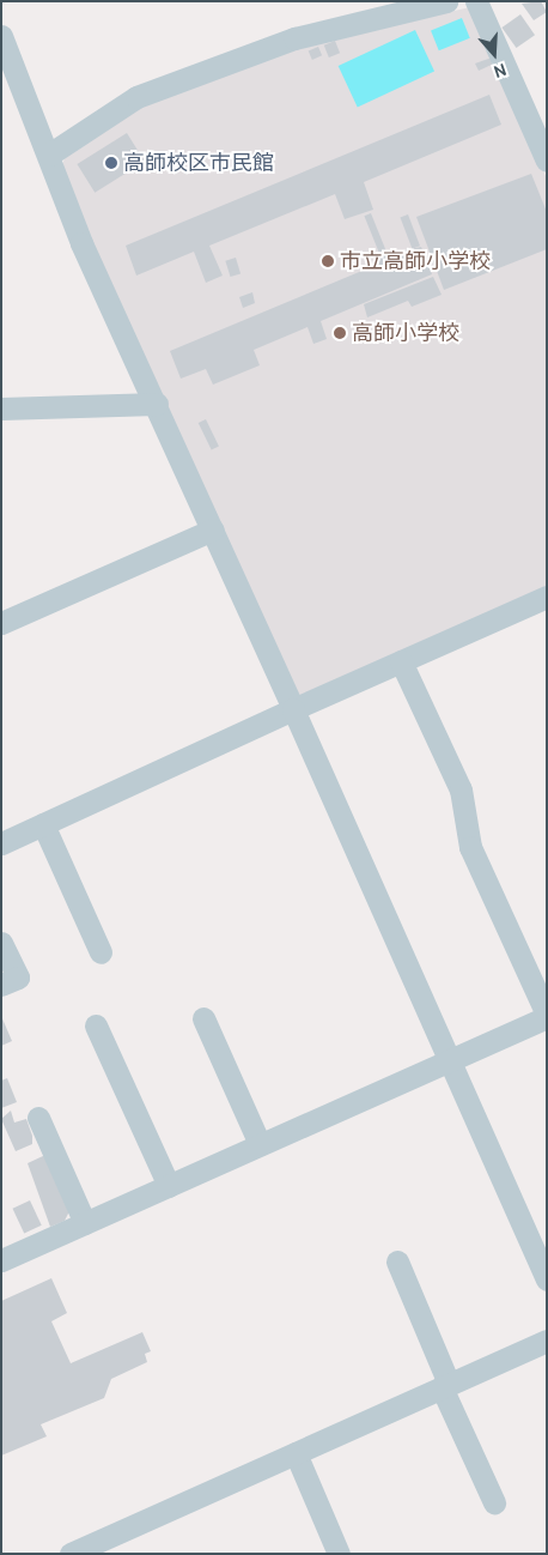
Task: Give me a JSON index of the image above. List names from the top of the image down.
{
  "places": ["高師校区市民館", "市立高師小学校", "高師小学校"],
  "north": "bottom"
}
